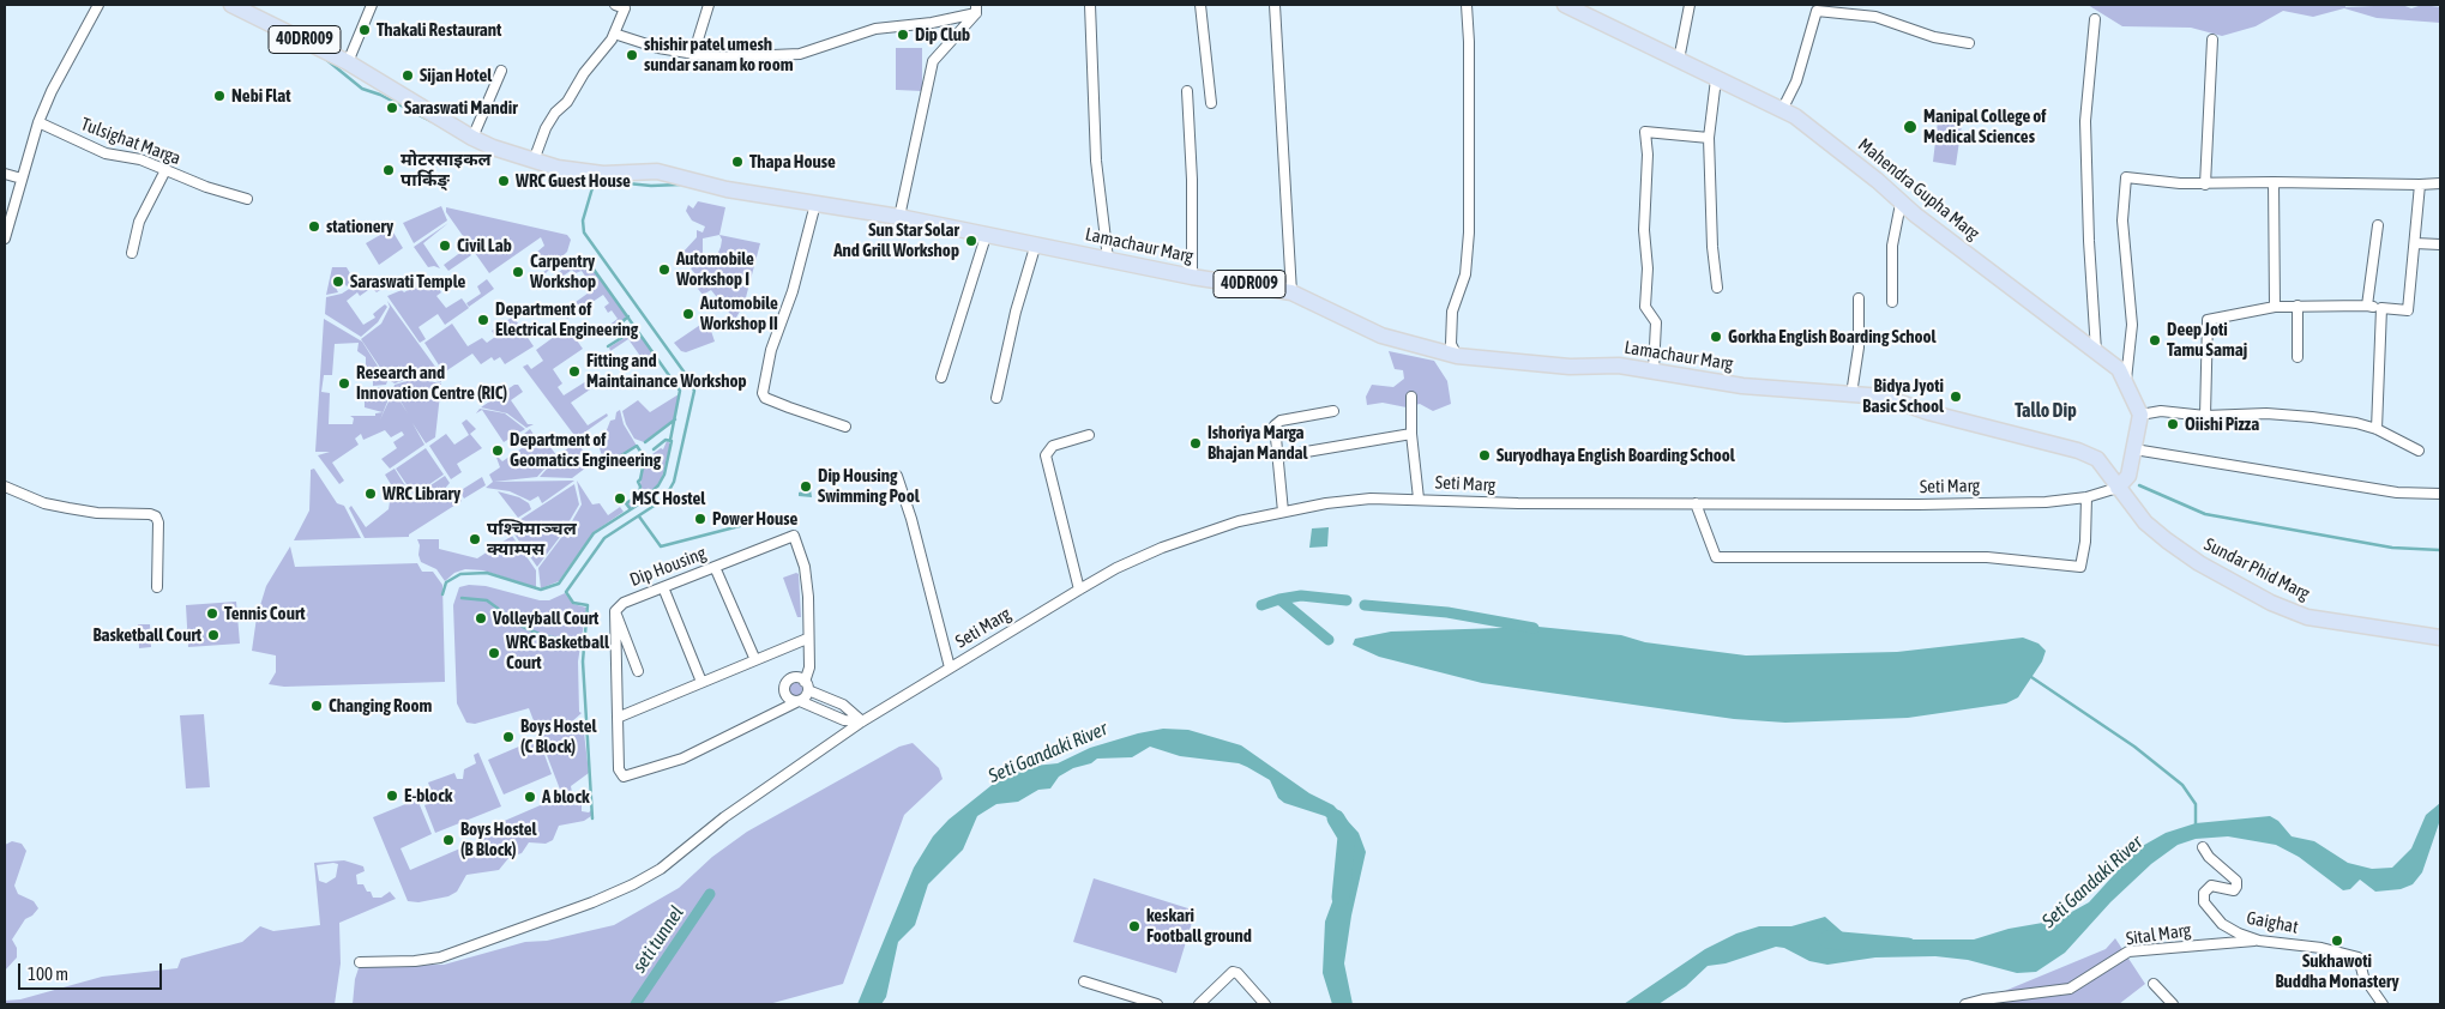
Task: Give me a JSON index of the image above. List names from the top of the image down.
{
  "streets": {
    "main road": [
      "40DR009",
      "Mahendra Gupha Marg",
      "Lamachaur Marg",
      "Sundar Phid Marg"
    ],
    "street": [
      "Tulsighat Marga",
      "Seti Marg",
      "Dip Housing",
      "Gaighat",
      "Sital Marg"
    ]
  },
  "crossings": [
    ["Lamachaur Marg", "Seti Marg"],
    ["Lamachaur Marg", "Sundar Phid Marg"],
    ["Seti Marg", "Sundar Phid Marg"],
    ["Gaighat", "Sital Marg"]
  ],
  "districts": ["Tallo Dip"],
  "water": ["Seti Gandaki River", "seti tunnel"],
  "places": [
    "Thakali Restaurant",
    "Dip Club",
    "shishir patel umesh sundar sanam ko room",
    "Sijan Hotel",
    "Nebi Flat",
    "Saraswati Mandir",
    "Manipal College of Medical Sciences",
    "Thapa House",
    "मोटरसाइकल पार्किङ्",
    "WRC Guest House",
    "stationery",
    "Sun Star Solar And Grill Workshop",
    "Civil Lab",
    "Automobile Workshop I",
    "Carpentry Workshop",
    "Saraswati Temple",
    "Automobile Workshop II",
    "Department of Electrical Engineering",
    "Gorkha English Boarding School",
    "Deep Joti Tamu Samaj",
    "Fitting and Maintainance Workshop",
    "Research and Innovation Centre (RIC)",
    "Bidya Jyoti Basic School",
    "Oiishi Pizza",
    "Ishoriya Marga Bhajan Mandal",
    "Department of Geomatics Engineering",
    "Suryodhaya English Boarding School",
    "Dip Housing Swimming Pool",
    "WRC Library",
    "MSC Hostel",
    "Power House",
    "पश्‍चिमाञ्‍चल क्याम्पस",
    "Tennis Court",
    "Volleyball Court",
    "Basketball Court",
    "WRC Basketball Court",
    "Changing Room",
    "Boys Hostel (C Block)",
    "E-block",
    "A block",
    "Boys Hostel (B Block)",
    "keskari Football ground",
    "Sukhawoti Buddha Monastery"
  ],
  "scale_bar": "100 m"
}
